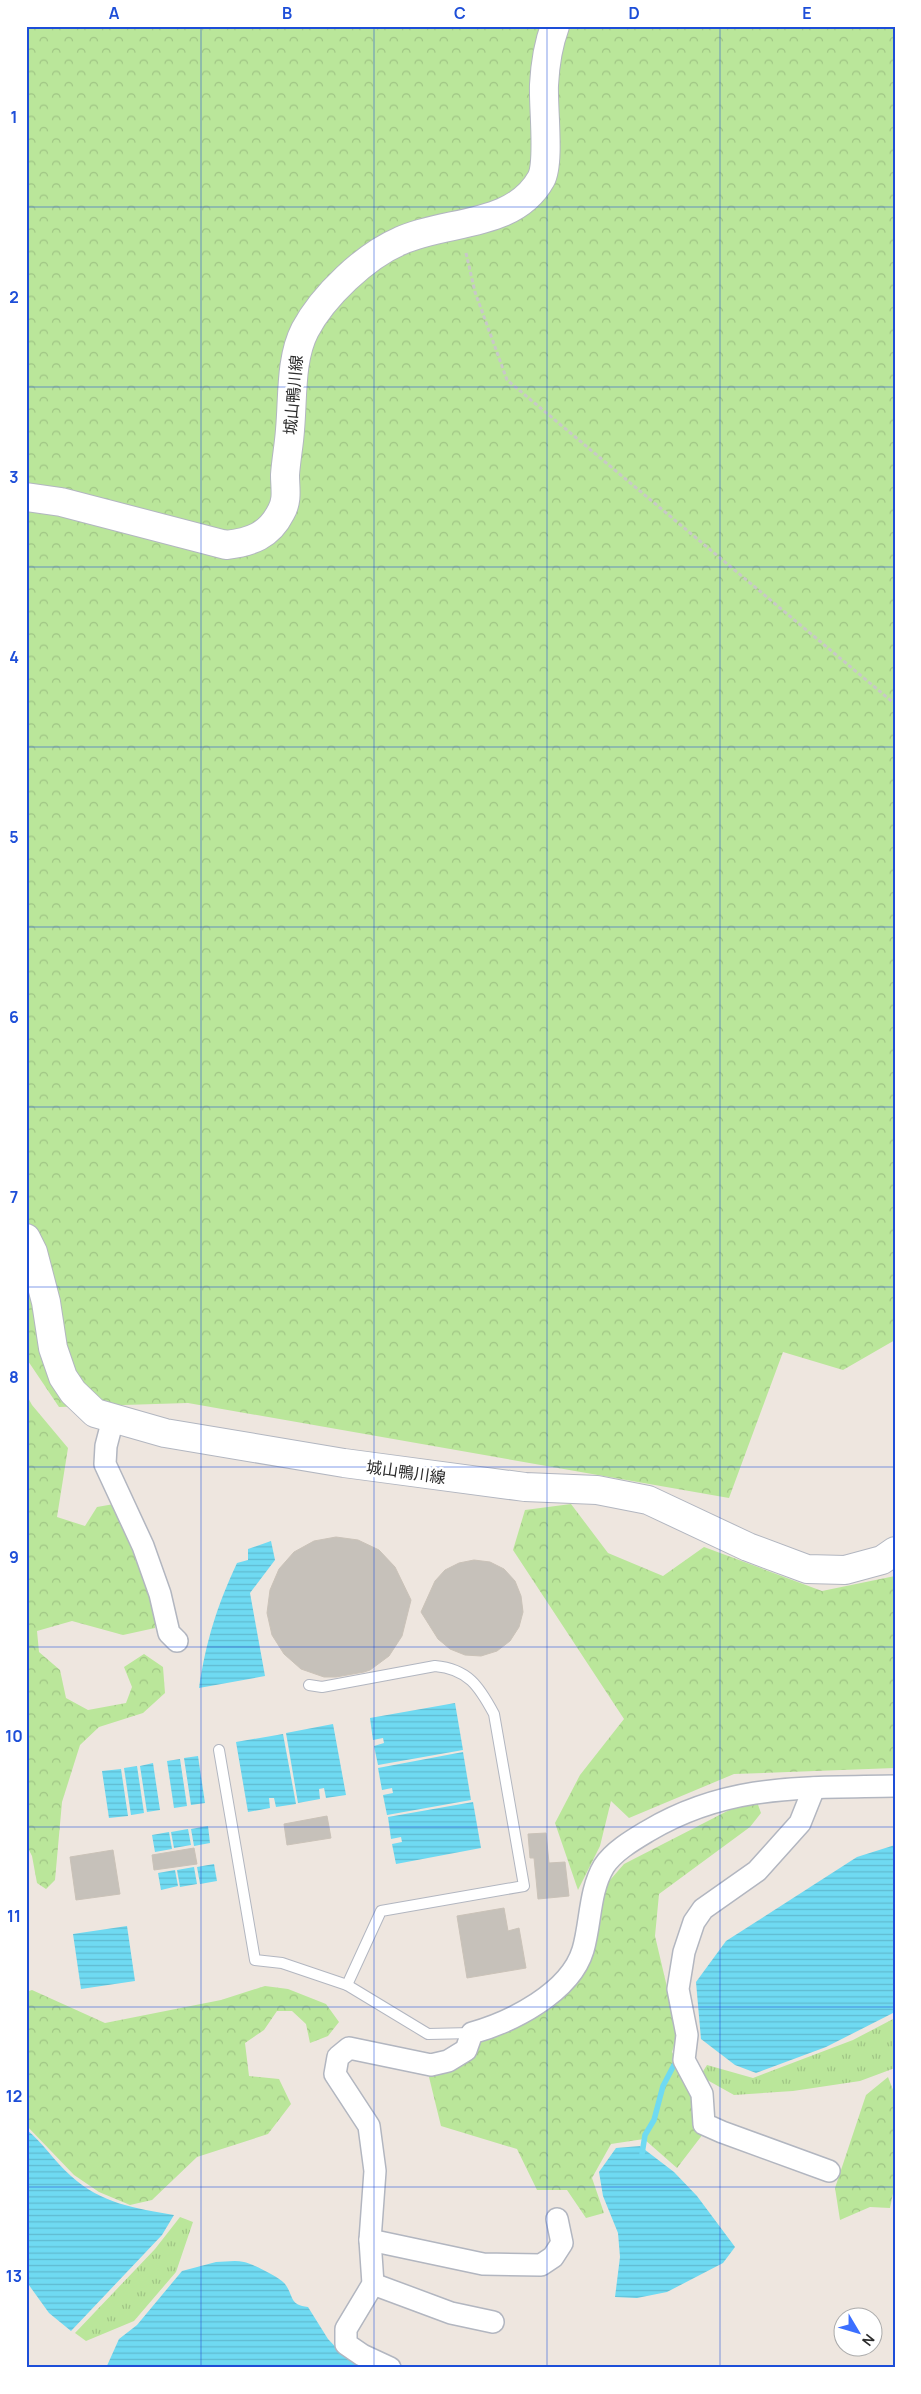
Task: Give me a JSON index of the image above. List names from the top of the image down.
{
  "streets": {
    "main road": ["城山鴨川線"]
  },
  "north": "bottom right",
  "grid": {
    "columns": [
      "A",
      "B",
      "C",
      "D",
      "E"
    ],
    "rows": [
      "1",
      "2",
      "3",
      "4",
      "5",
      "6",
      "7",
      "8",
      "9",
      "10",
      "11",
      "12",
      "13"
    ]
  }
}
